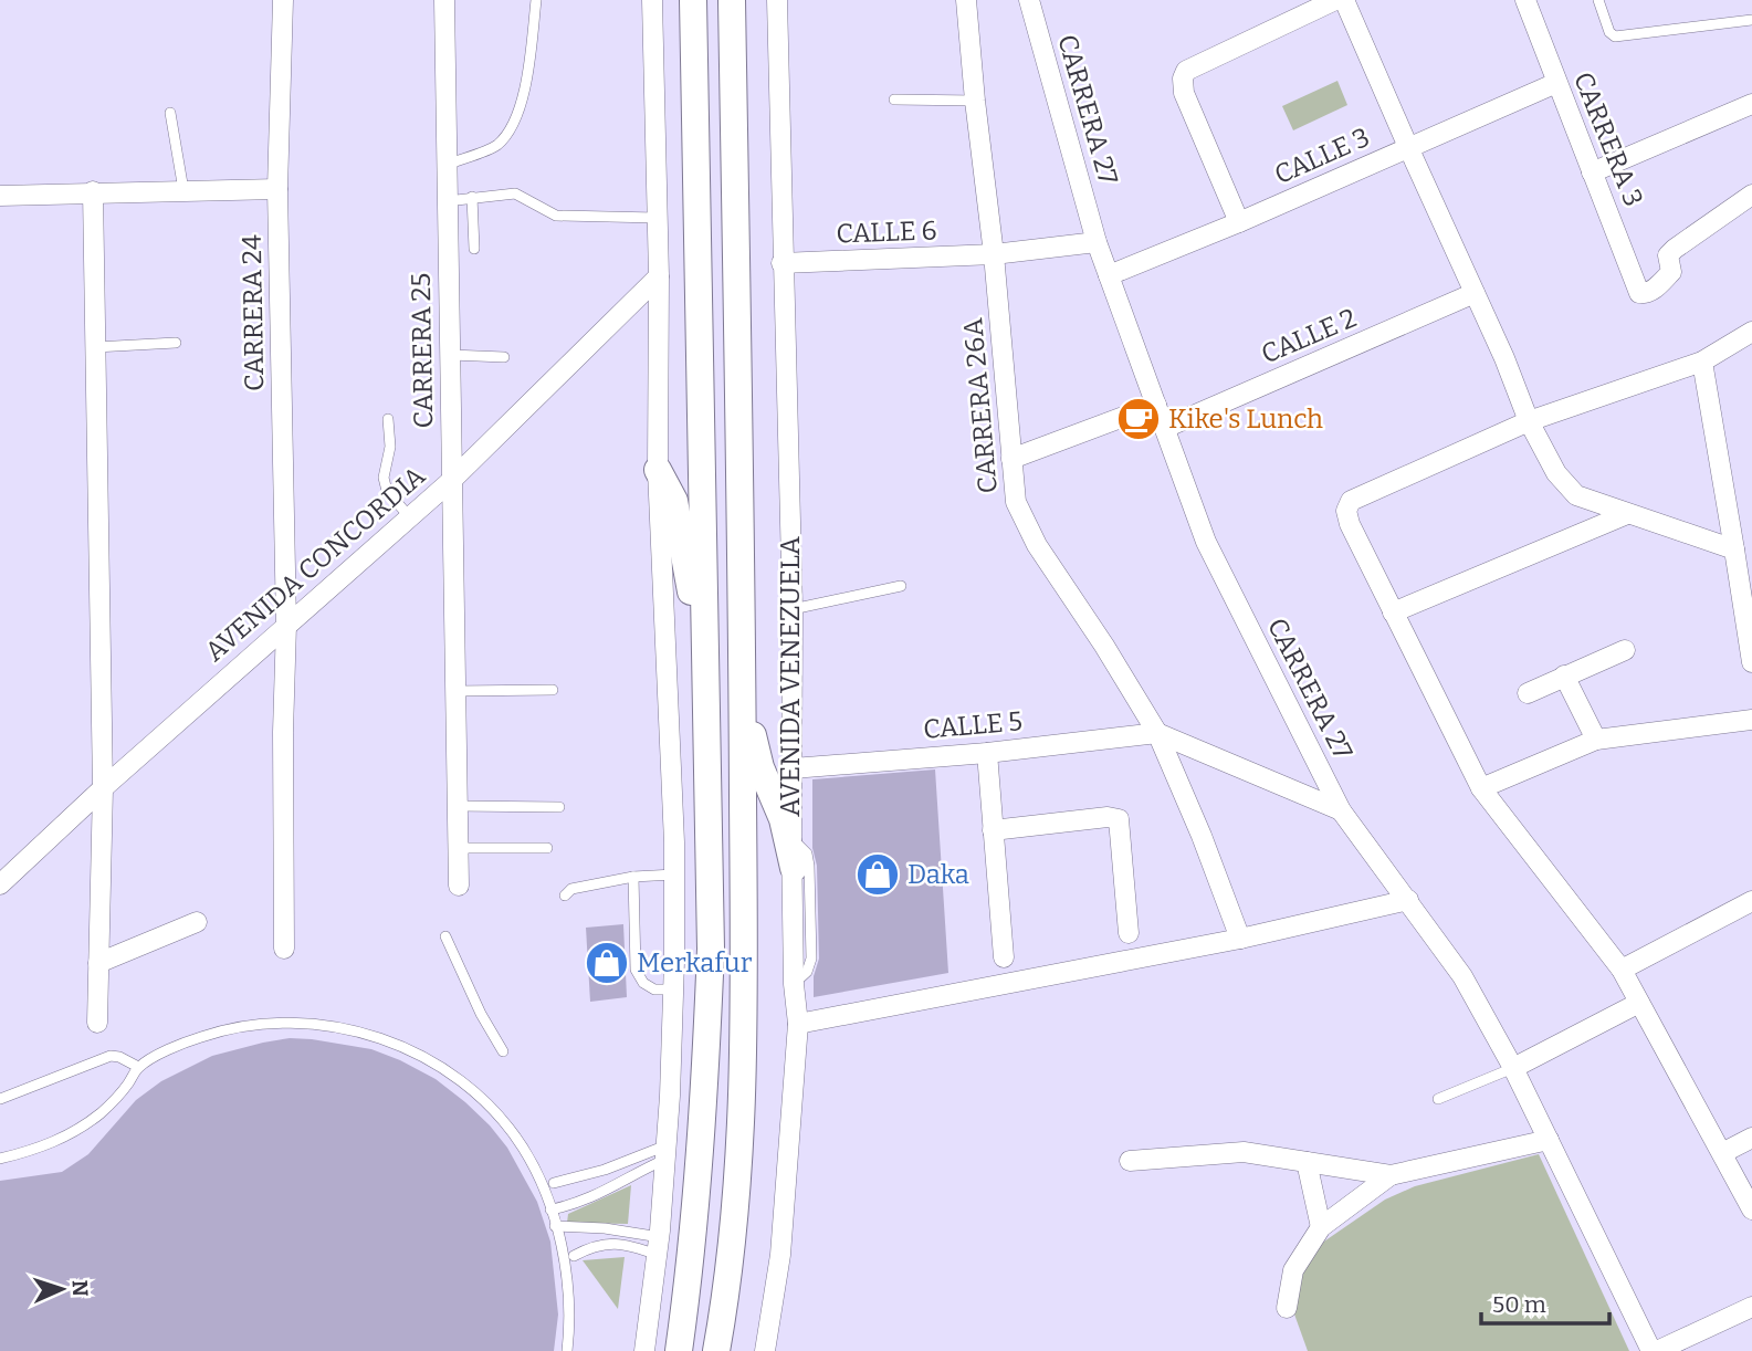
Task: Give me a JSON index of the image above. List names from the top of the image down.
{
  "streets": {
    "street": [
      "CARRERA 27",
      "CARRERA 3",
      "CALLE 3",
      "CALLE 6",
      "CARRERA 24",
      "CALLE 2",
      "CARRERA 25",
      "CARRERA 26A",
      "AVENIDA CONCORDIA",
      "AVENIDA VENEZUELA",
      "CALLE 5"
    ]
  },
  "crossings": [
    ["CARRERA 27", "CALLE 3"],
    ["CARRERA 27", "CALLE 6"],
    ["CARRERA 27", "CALLE 2"],
    ["CARRERA 3", "CALLE 3"],
    ["CALLE 6", "CARRERA 26A"],
    ["CALLE 6", "AVENIDA VENEZUELA"],
    ["CARRERA 24", "AVENIDA CONCORDIA"],
    ["CARRERA 25", "AVENIDA CONCORDIA"],
    ["CARRERA 26A", "CALLE 5"],
    ["AVENIDA VENEZUELA", "CALLE 5"]
  ],
  "places": {
    "cafe": ["Kike's Lunch"],
    "shop": ["Daka", "Merkafur"]
  },
  "scale_bar": "50 m",
  "north": "right"
}
